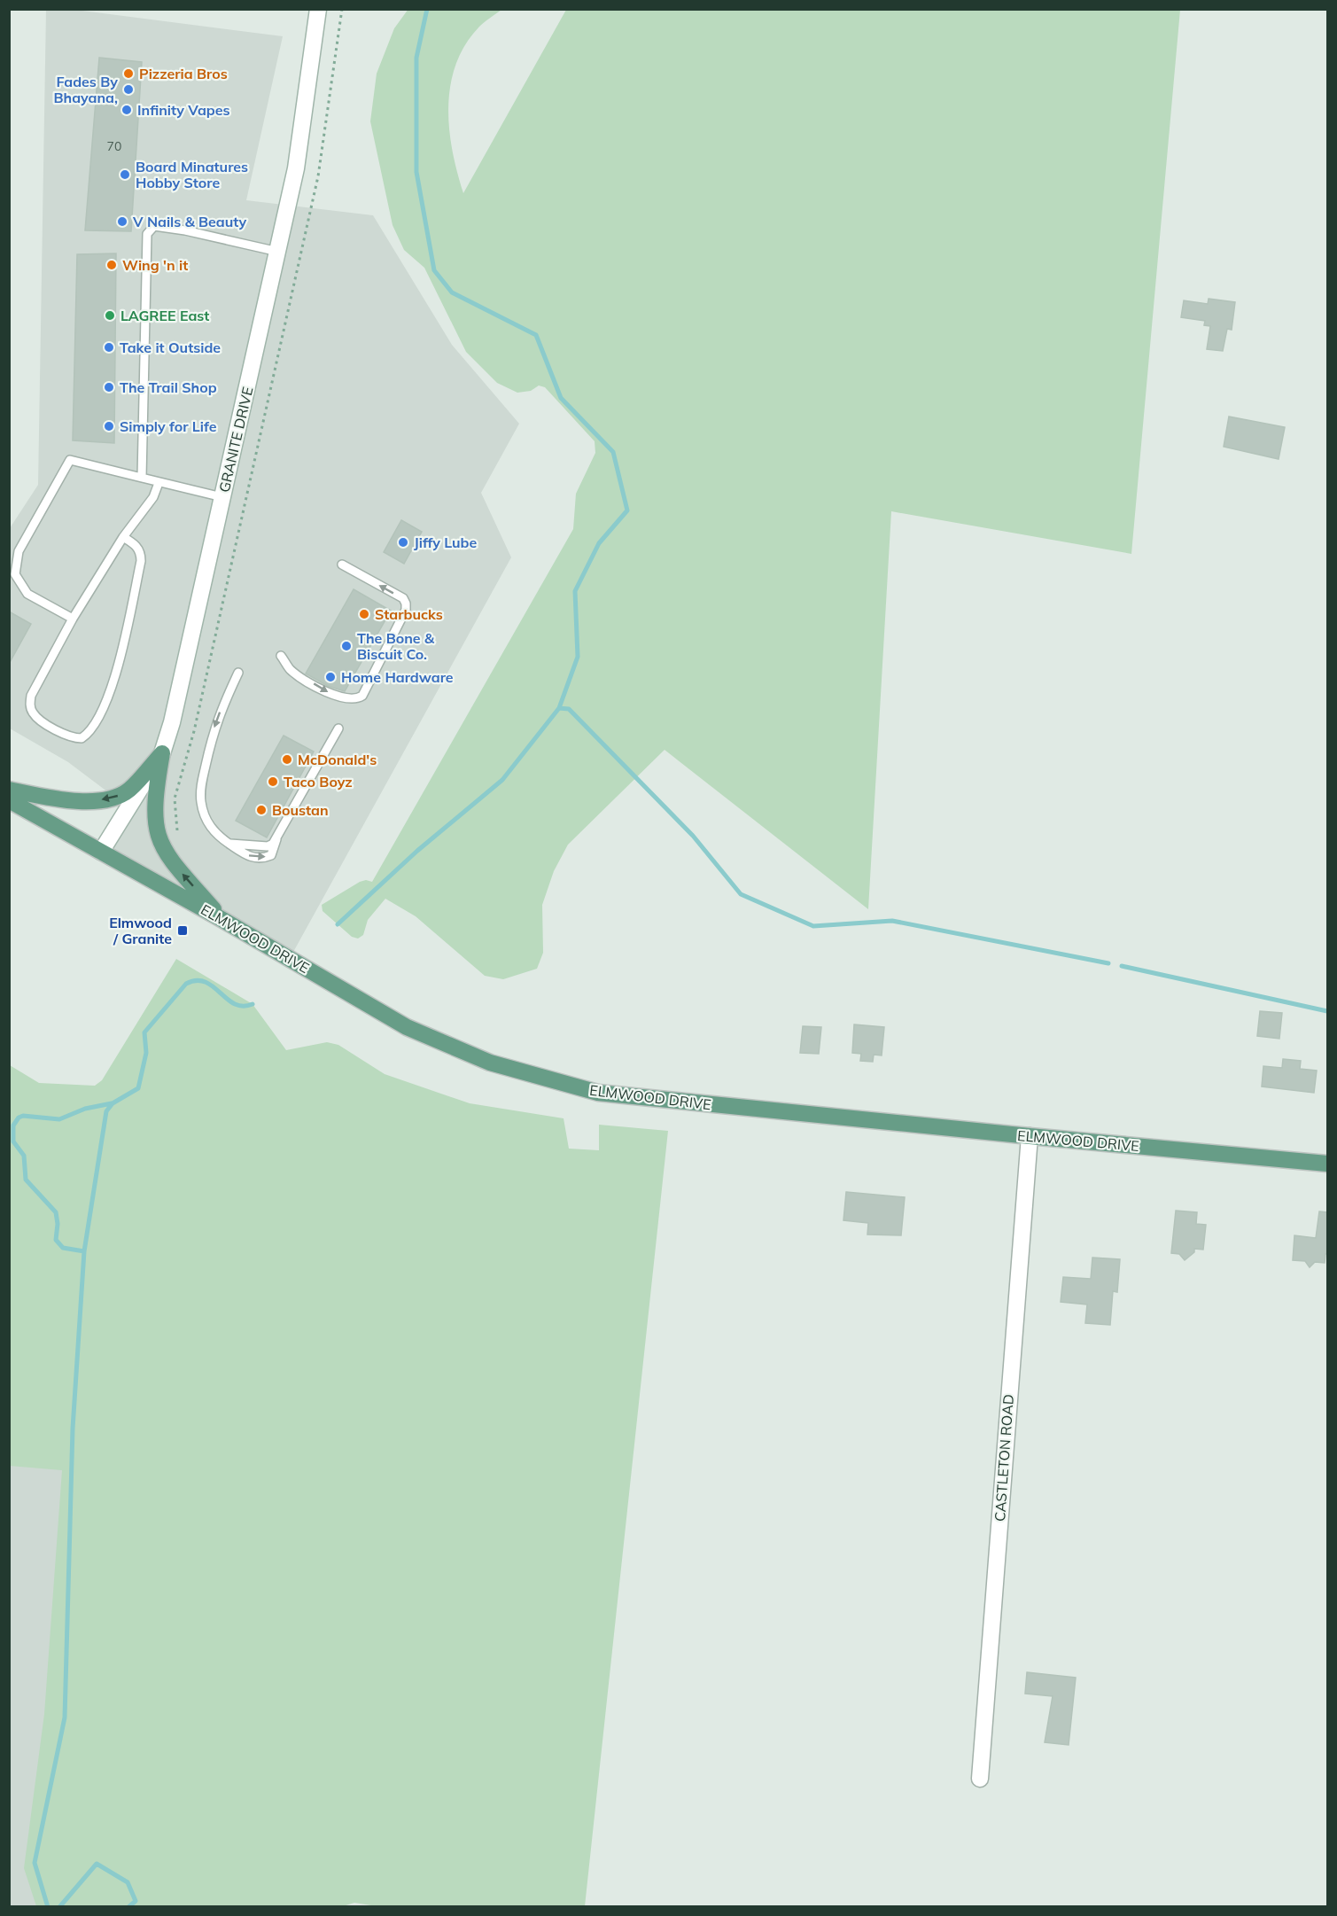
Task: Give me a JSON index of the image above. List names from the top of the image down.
{
  "streets": {
    "main road": ["ELMWOOD DRIVE"],
    "street": ["GRANITE DRIVE", "CASTLETON ROAD"]
  },
  "crossings": [
    ["GRANITE DRIVE", "ELMWOOD DRIVE"],
    ["ELMWOOD DRIVE", "CASTLETON ROAD"]
  ],
  "places": {
    "other": [
      "Pizzeria Bros",
      "Fades By Bhayana,",
      "Infinity Vapes",
      "Board Minatures Hobby Store",
      "V Nails & Beauty",
      "Wing 'n it",
      "LAGREE East",
      "Take it Outside",
      "The Trail Shop",
      "Simply for Life",
      "Jiffy Lube",
      "Starbucks",
      "The Bone & Biscuit Co.",
      "Home Hardware",
      "McDonald's",
      "Taco Boyz",
      "Boustan"
    ],
    "transit": ["Elmwood / Granite"]
  },
  "house_numbers": ["70"]
}
